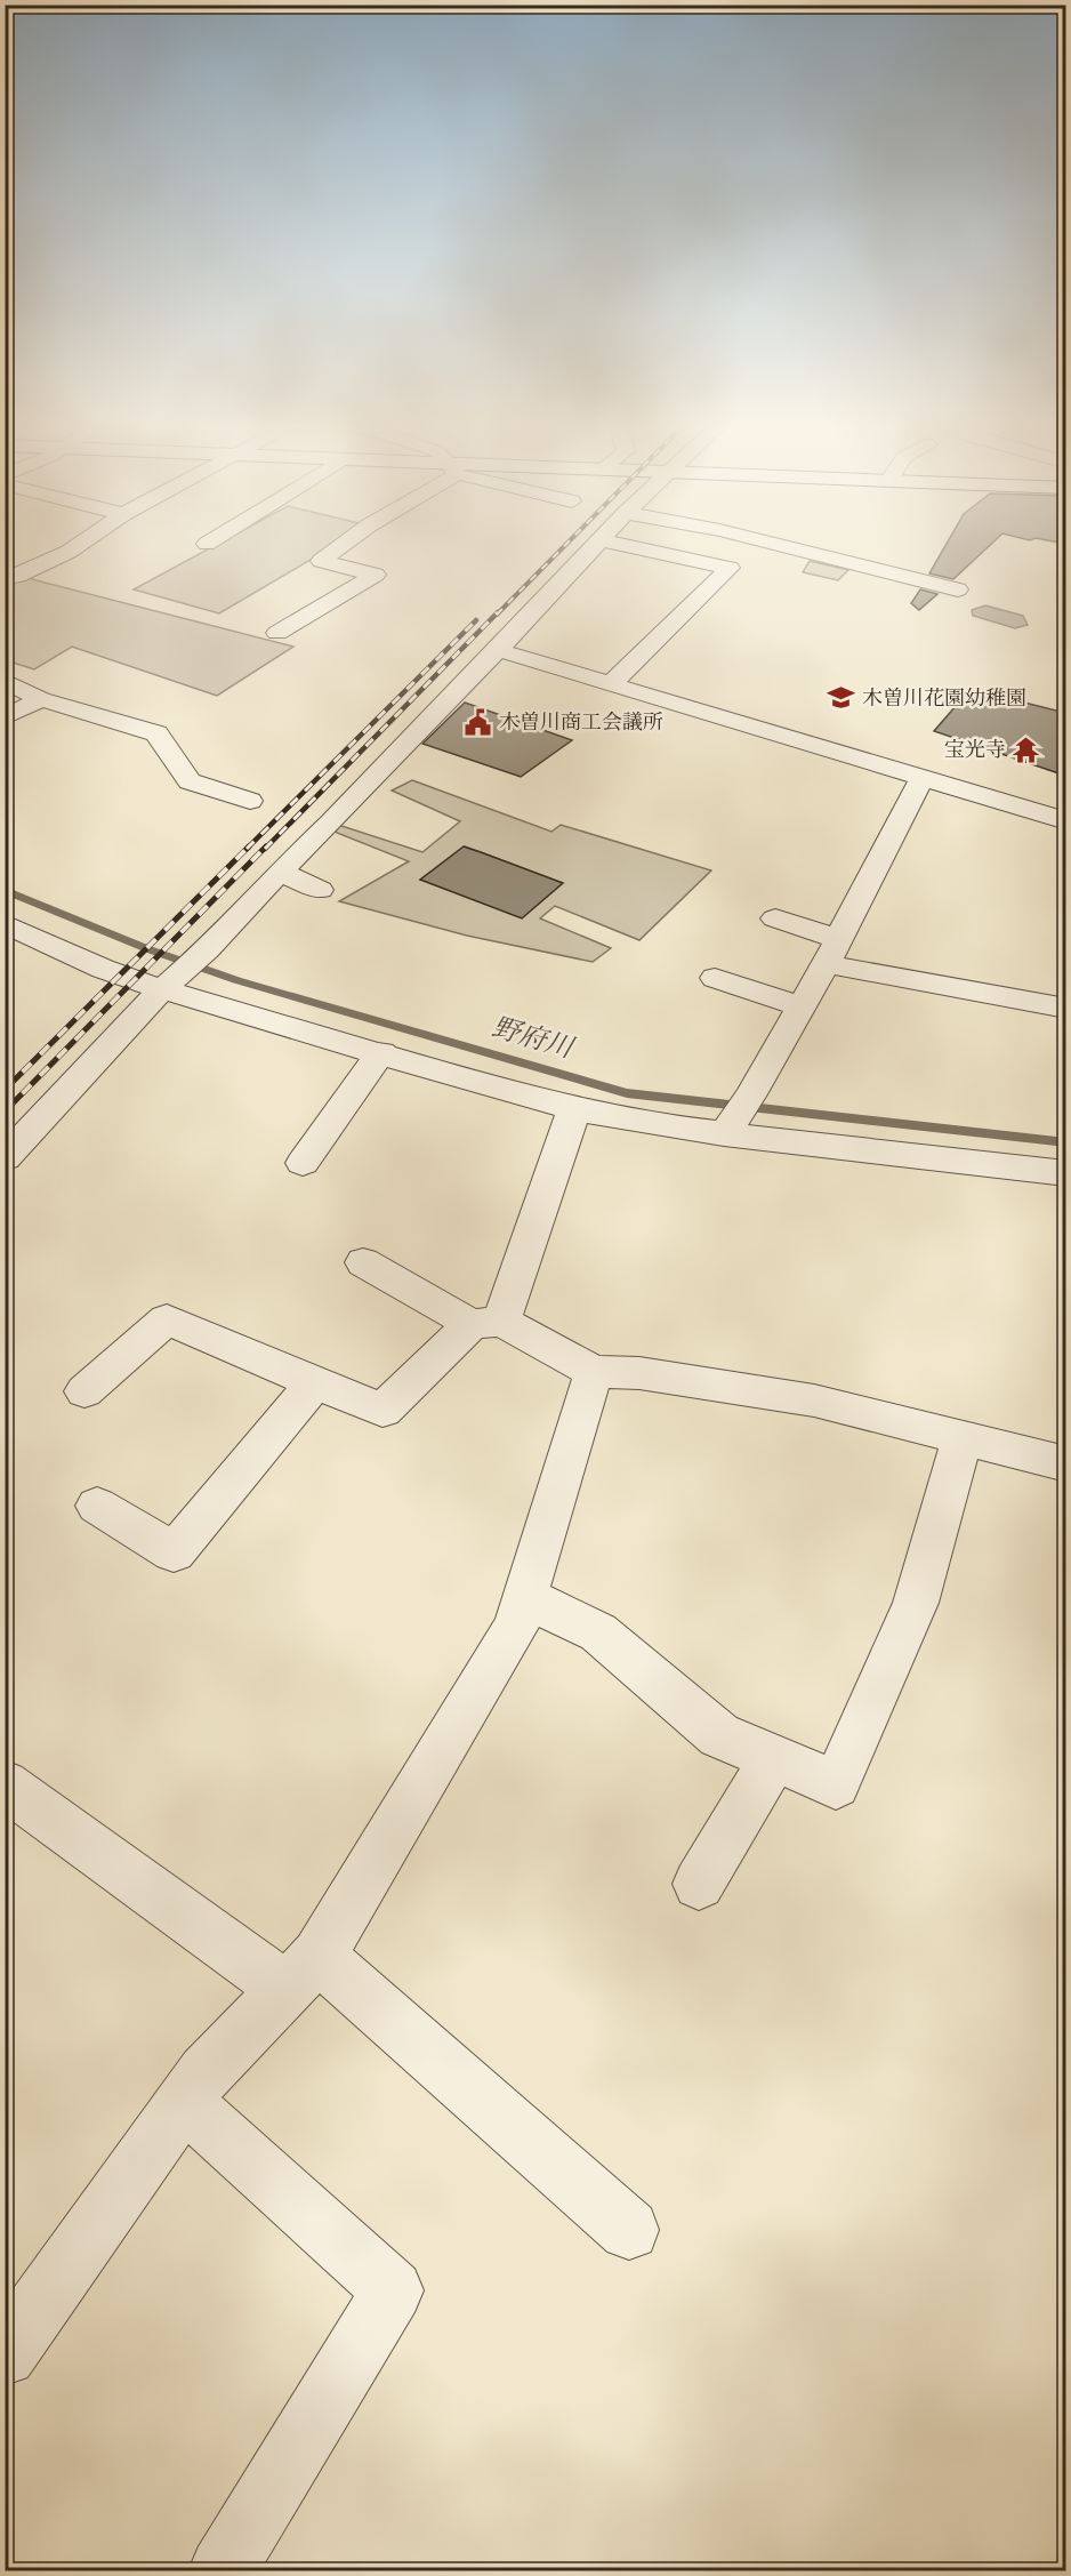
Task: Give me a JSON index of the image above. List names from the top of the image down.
{
  "water": ["野府川"],
  "places": {
    "school or university": ["木曽川花園幼稚園"],
    "public building": ["木曽川商工会議所"],
    "temple": ["宝光寺"]
  }
}
